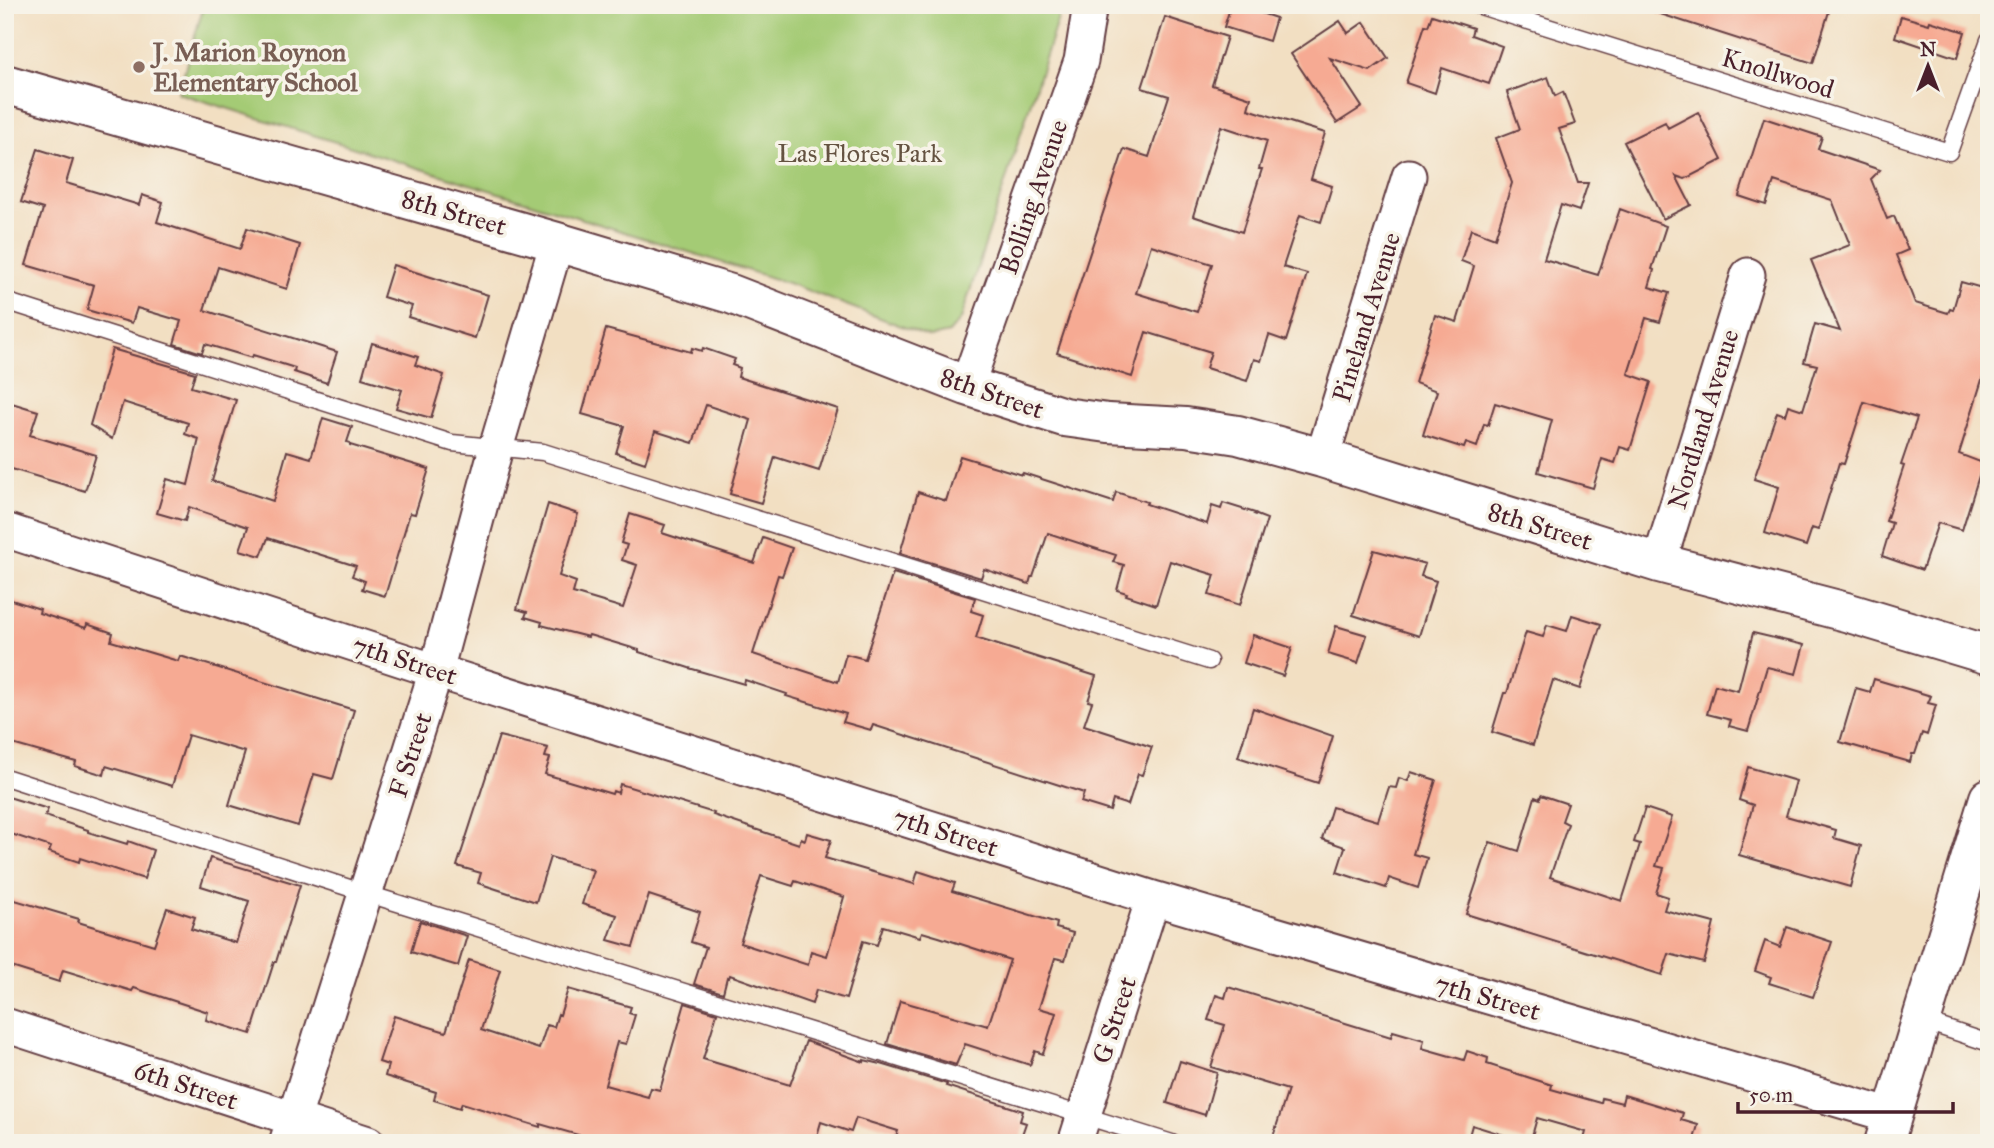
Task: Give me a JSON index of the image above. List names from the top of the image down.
{
  "streets": {
    "street": [
      "Bolling Avenue",
      "8th Street",
      "Pineland Avenue",
      "Nordland Avenue",
      "7th Street",
      "F Street",
      "G Street",
      "6th Street"
    ],
    "lane": ["Knollwood"]
  },
  "crossings": [
    ["Bolling Avenue", "8th Street"],
    ["8th Street", "Pineland Avenue"],
    ["8th Street", "Nordland Avenue"],
    ["8th Street", "F Street"],
    ["7th Street", "F Street"],
    ["7th Street", "G Street"],
    ["F Street", "6th Street"]
  ],
  "parks": ["Las Flores Park"],
  "places": ["J. Marion Roynon Elementary School"],
  "scale_bar": "50 m",
  "north": "top"
}
